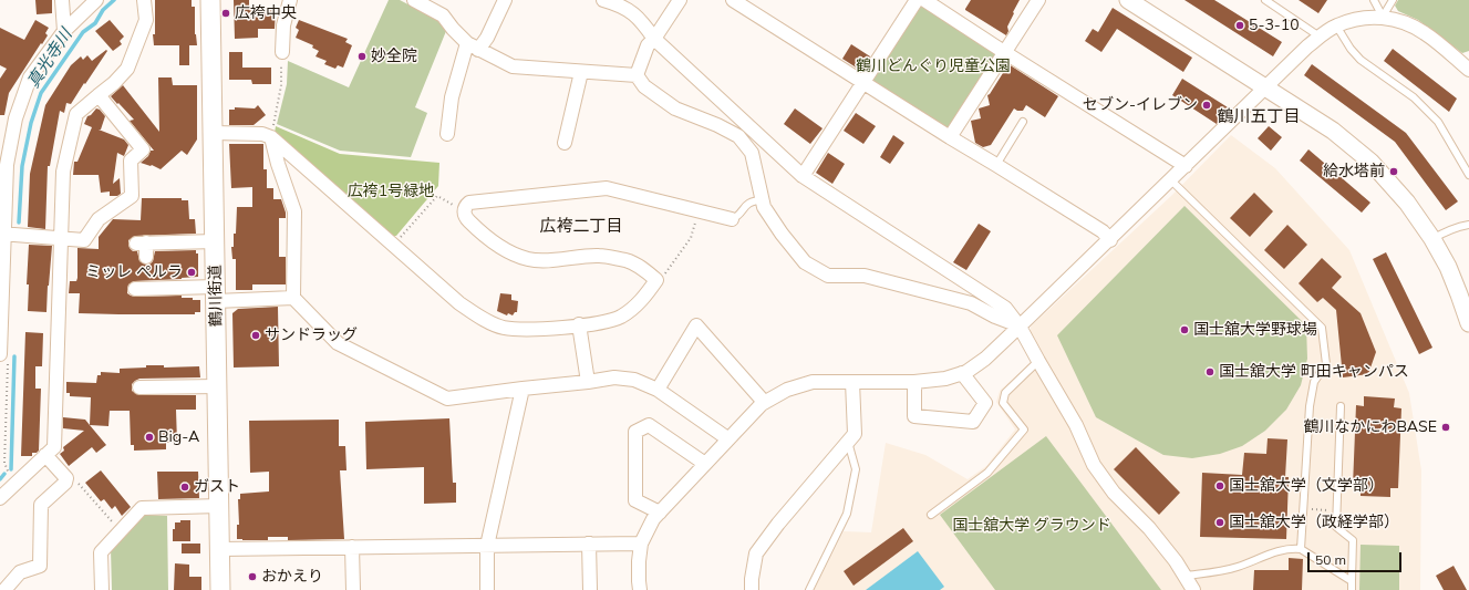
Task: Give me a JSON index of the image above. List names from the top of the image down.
{
  "streets": {
    "main road": ["鶴川街道"]
  },
  "districts": ["鶴川五丁目", "広袴二丁目"],
  "water": ["真光寺川"],
  "parks": ["鶴川どんぐり児童公園", "広袴1号緑地", "国士舘大学 グラウンド"],
  "places": [
    "広袴中央",
    "5-3-10",
    "妙全院",
    "セブン-イレブン",
    "給水塔前",
    "ミッレ ぺルラ",
    "国士舘大学野球場",
    "サンドラッグ",
    "国士舘大学 町田キャンパス",
    "鶴川なかにわBASE",
    "Big-A",
    "国士舘大学（文学部）",
    "ガスト",
    "国士舘大学（政経学部）",
    "おかえり"
  ],
  "scale_bar": "50 m"
}
